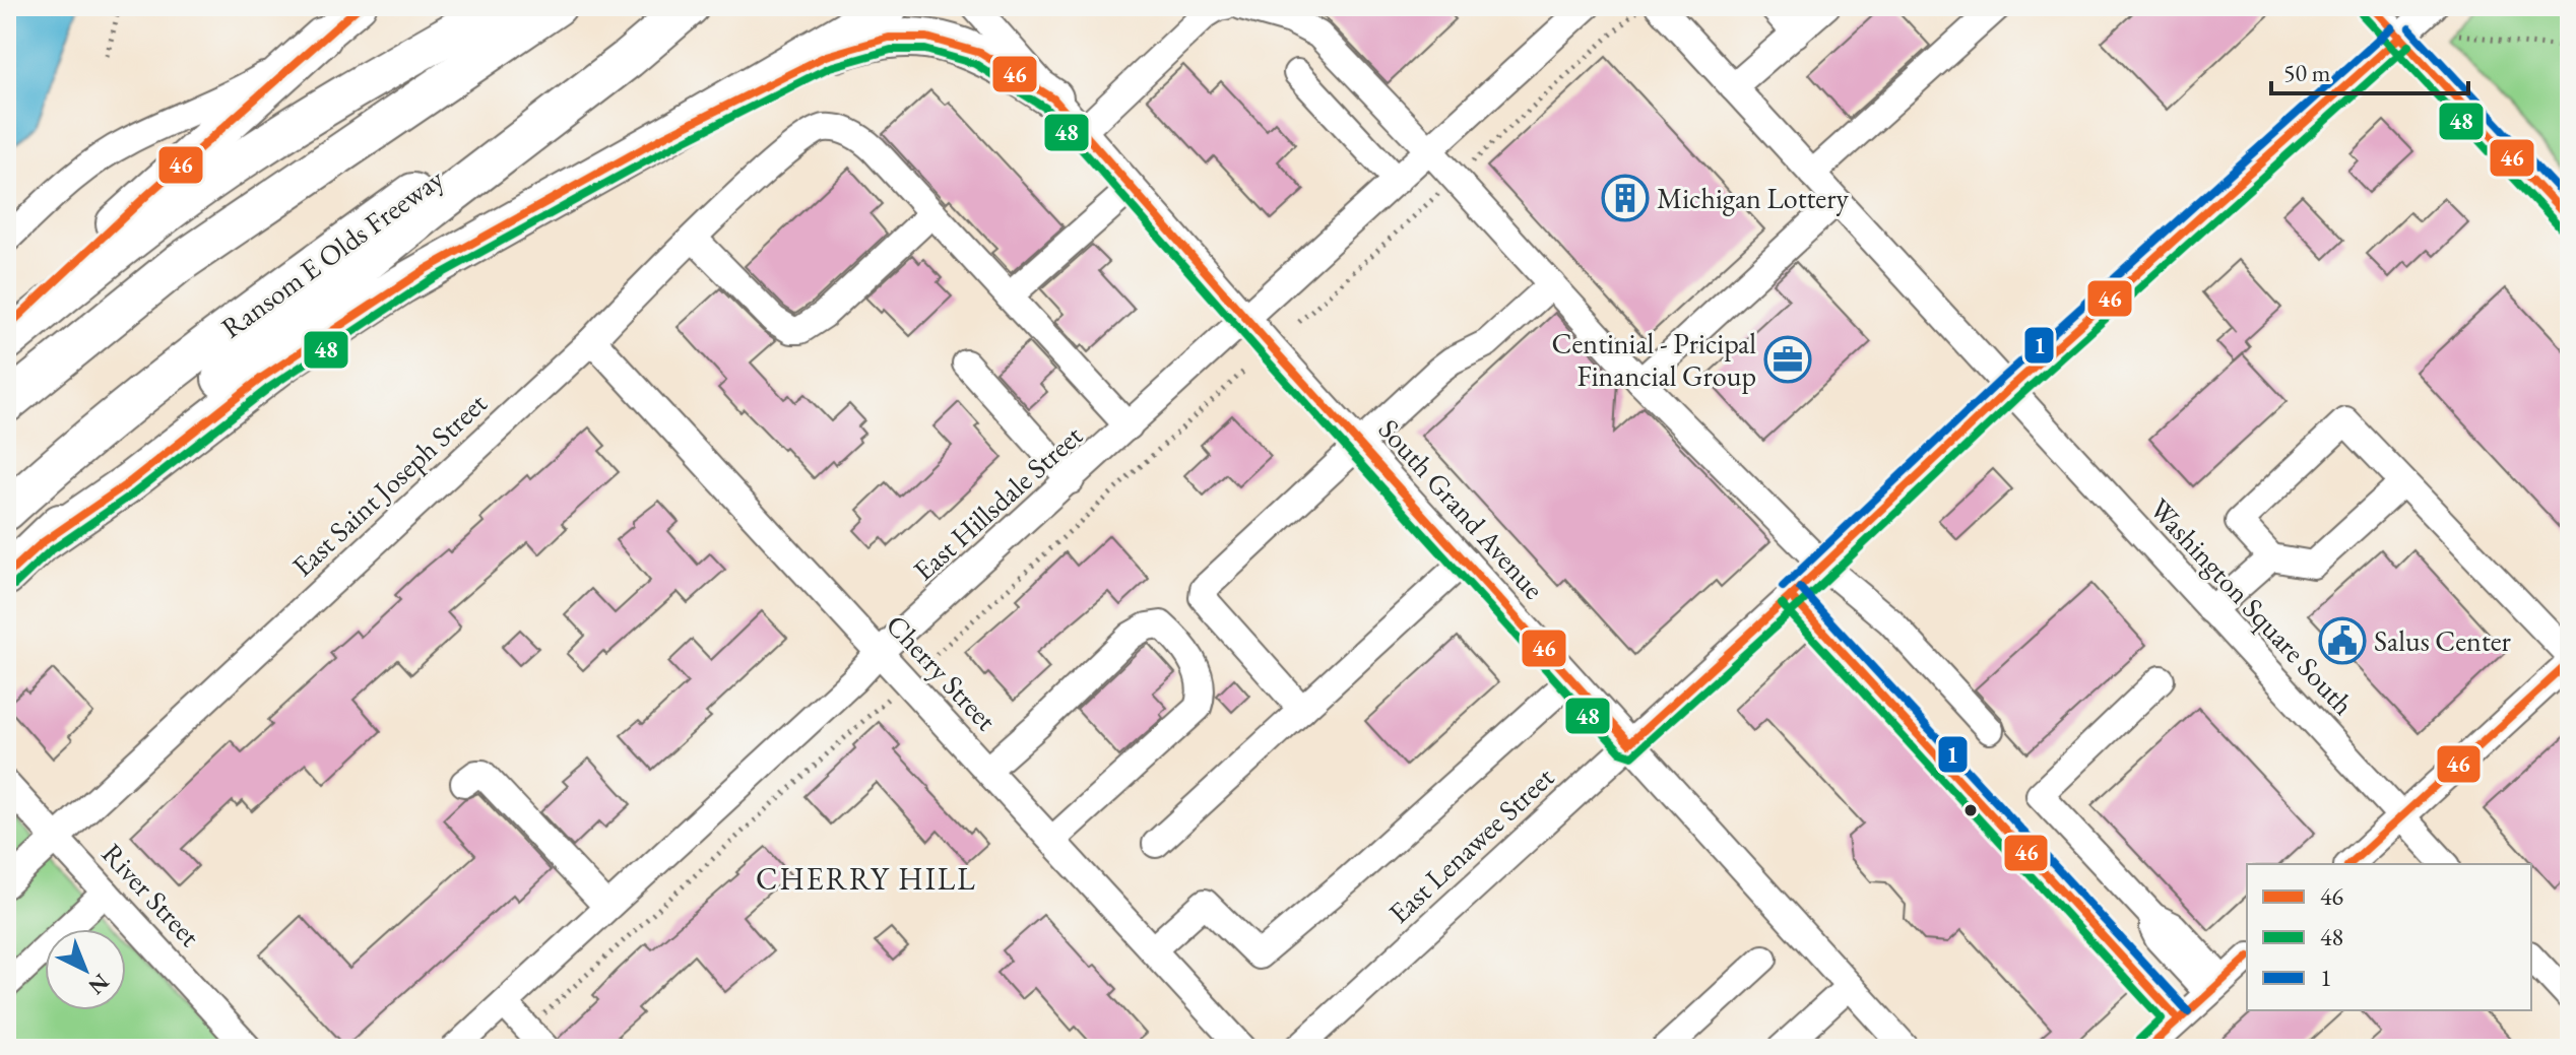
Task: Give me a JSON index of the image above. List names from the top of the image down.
{
  "streets": {
    "highway": ["Ransom E Olds Freeway"],
    "street": [
      "East Saint Joseph Street",
      "East Hillsdale Street",
      "South Grand Avenue",
      "Washington Square South",
      "Cherry Street",
      "East Lenawee Street",
      "River Street"
    ]
  },
  "crossings": [
    ["East Saint Joseph Street", "East Hillsdale Street"],
    ["East Saint Joseph Street", "Cherry Street"],
    ["East Saint Joseph Street", "River Street"],
    ["East Hillsdale Street", "South Grand Avenue"],
    ["East Hillsdale Street", "Cherry Street"],
    ["South Grand Avenue", "East Lenawee Street"],
    ["Washington Square South", "East Lenawee Street"]
  ],
  "districts": ["CHERRY HILL"],
  "places": {
    "building": ["Michigan Lottery"],
    "office": ["Centinial - Pricipal Financial Group"],
    "public building": ["Salus Center"]
  },
  "lines": ["transit line 46", "transit line 48", "transit line 1"],
  "legend": ["46", "48", "1"],
  "scale_bar": "50 m",
  "north": "bottom right"
}
